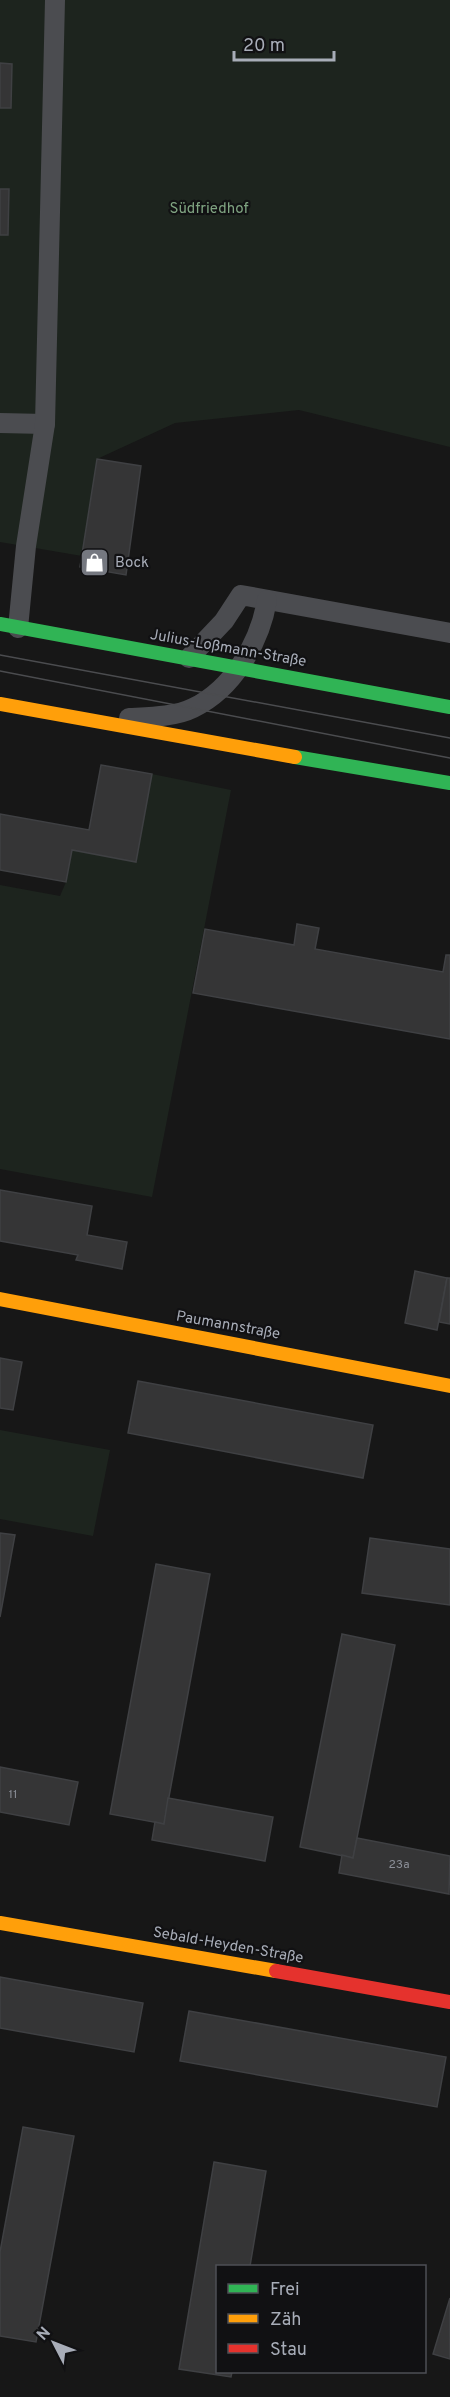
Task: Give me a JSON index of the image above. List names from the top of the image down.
{
  "streets": {
    "street": ["Julius-Loßmann-Straße", "Paumannstraße", "Sebald-Heyden-Straße"]
  },
  "parks": ["Südfriedhof"],
  "places": {
    "shop": ["Bock"]
  },
  "house_numbers": ["11", "23a"],
  "legend": ["Frei", "Zäh", "Stau"],
  "scale_bar": "20 m",
  "north": "top left"
}
